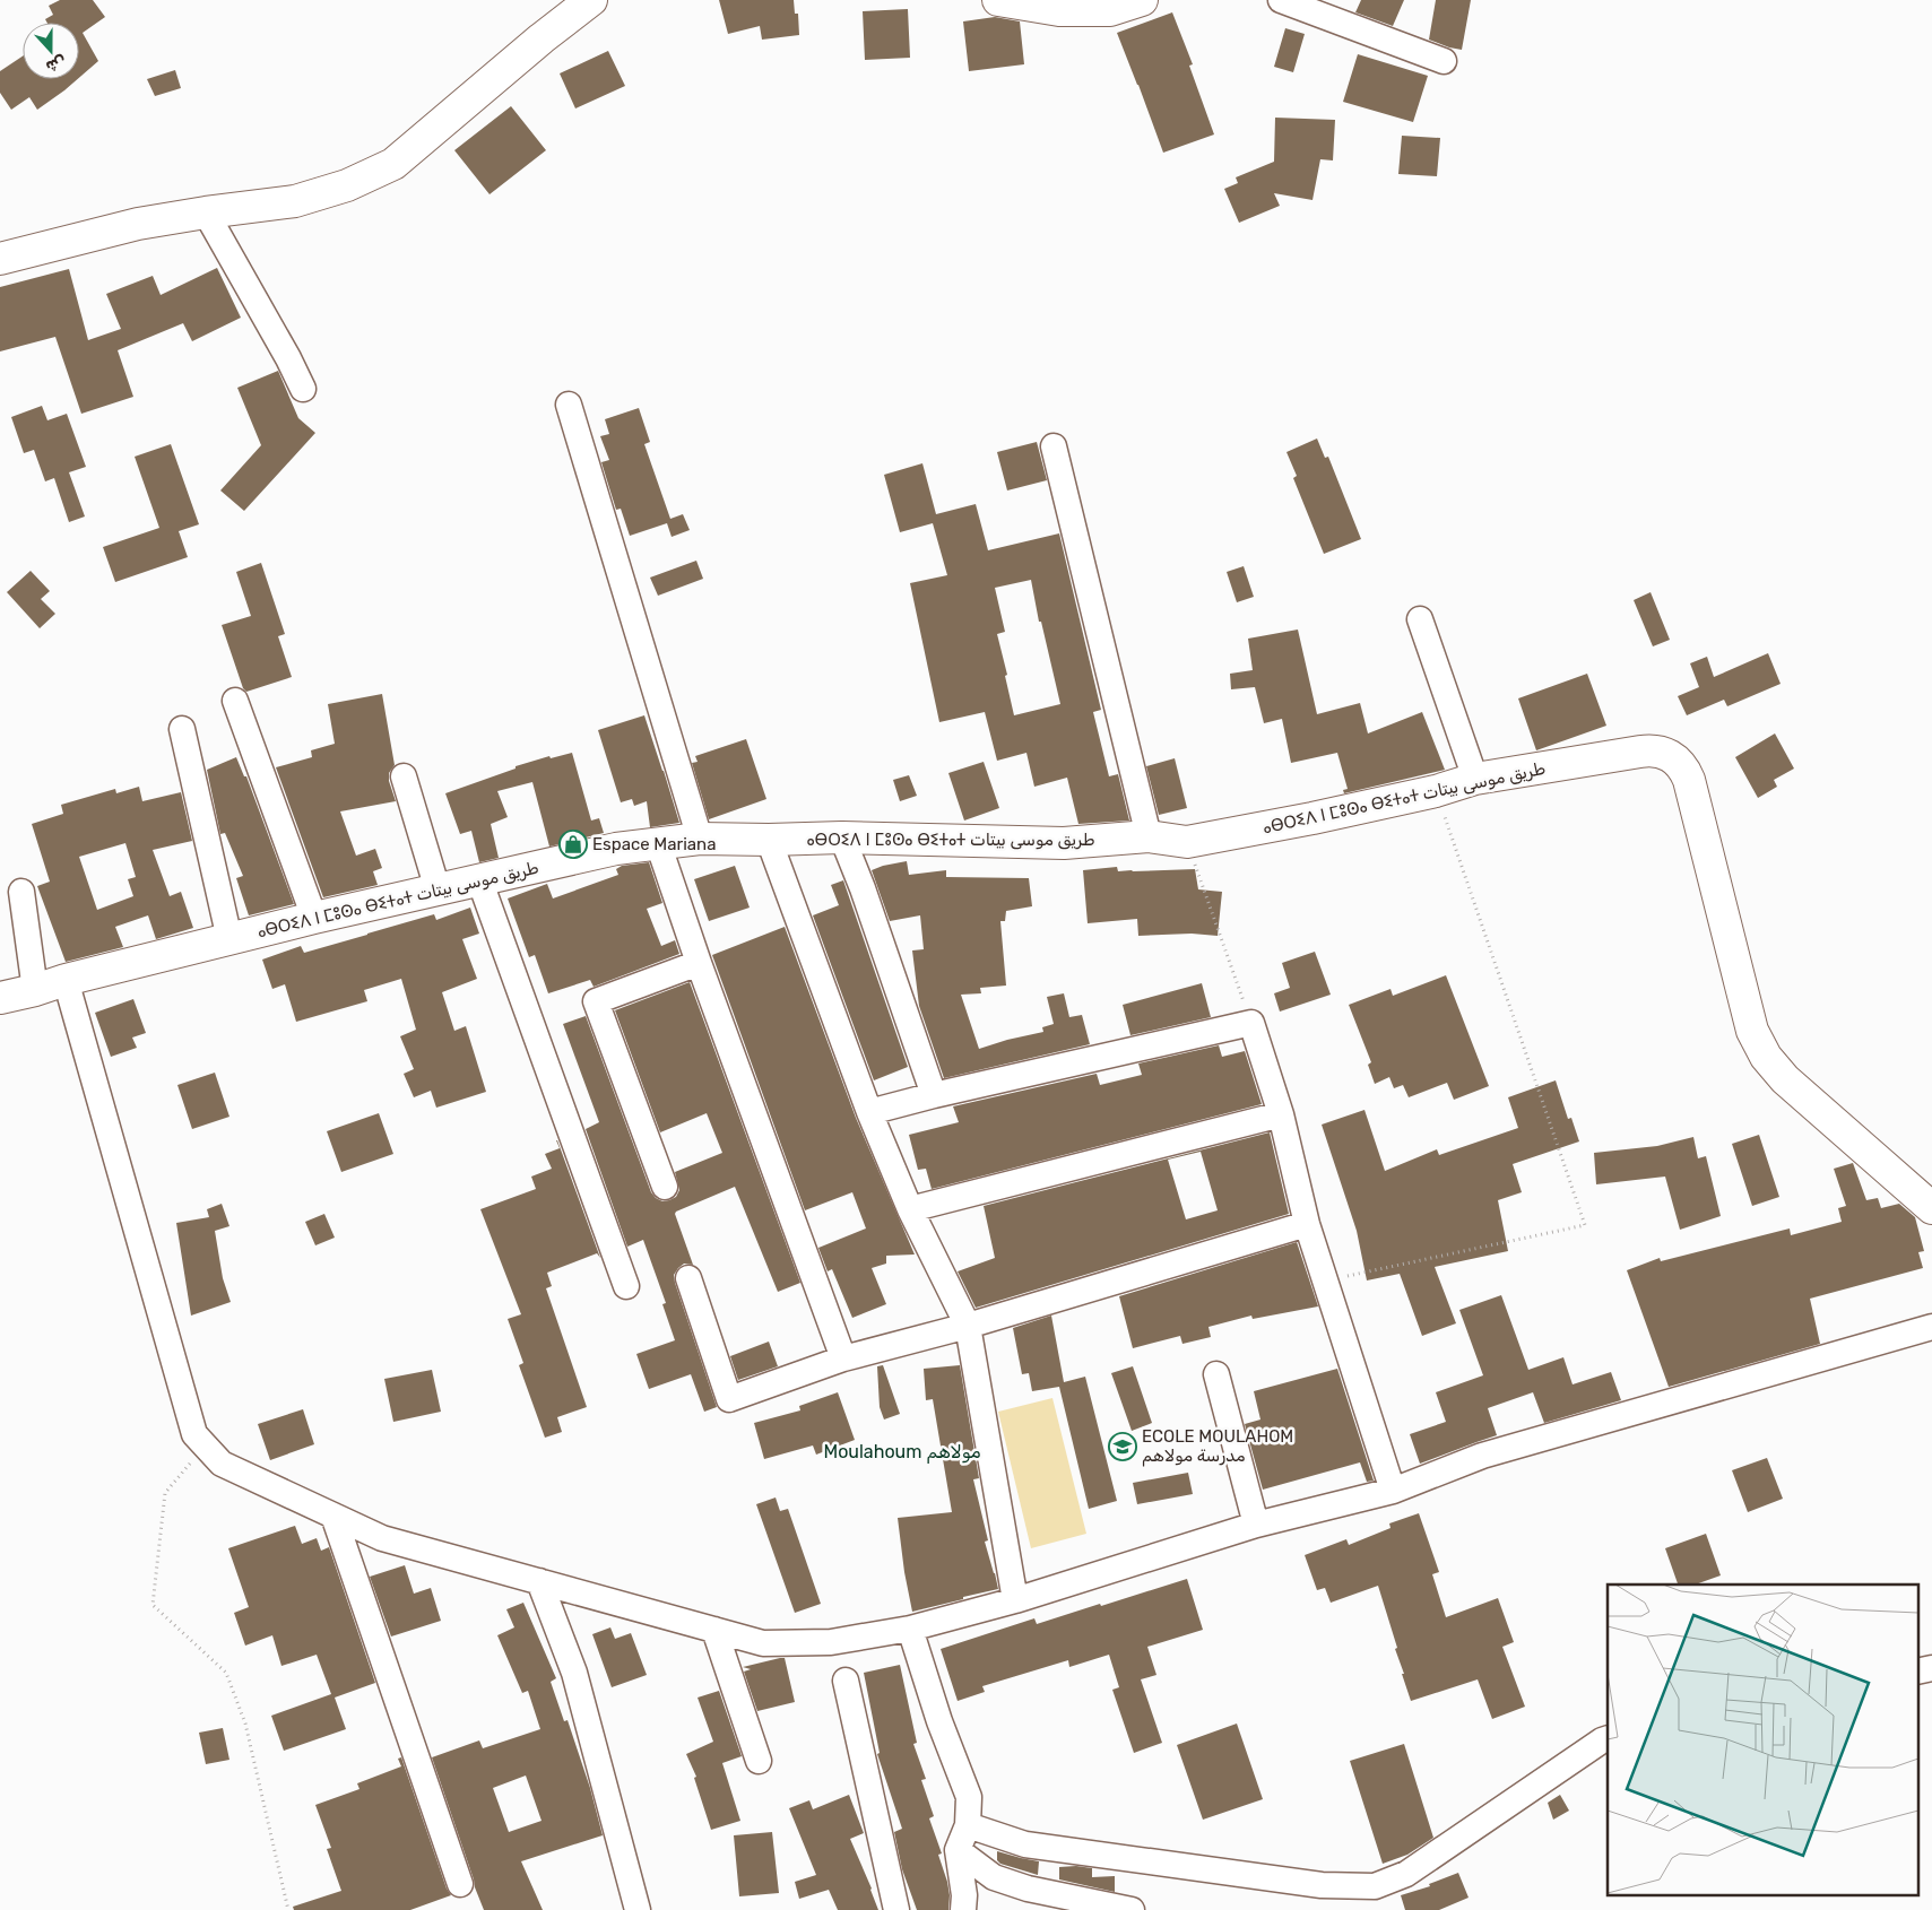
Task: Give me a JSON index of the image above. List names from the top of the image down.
{
  "streets": {
    "street": ["ⴰⴱⵔⵉⴷ ⵏ ⵎⵓⵙⴰ ⴱⵉⵜⴰⵜ طريق موسى بيتات"]
  },
  "districts": ["Moulahoum مولاهم"],
  "places": {
    "shop": ["Espace Mariana"],
    "school or university": ["ECOLE MOULAHOM مدرسة مولاهم"]
  },
  "north": "bottom"
}
